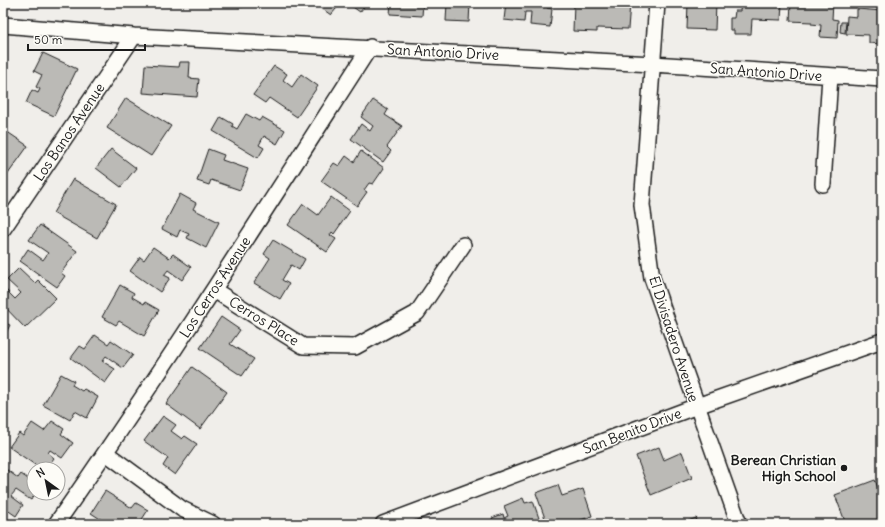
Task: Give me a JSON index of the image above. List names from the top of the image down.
{
  "streets": {
    "street": [
      "San Antonio Drive",
      "Los Banos Avenue",
      "Los Cerros Avenue",
      "Cerros Place",
      "El Divisadero Avenue",
      "San Benito Drive"
    ]
  },
  "crossings": [
    ["San Antonio Drive", "Los Banos Avenue"],
    ["San Antonio Drive", "Los Cerros Avenue"],
    ["San Antonio Drive", "El Divisadero Avenue"],
    ["Los Cerros Avenue", "Cerros Place"],
    ["El Divisadero Avenue", "San Benito Drive"]
  ],
  "places": ["Berean Christian High School"],
  "scale_bar": "50 m",
  "north": "top left"
}
